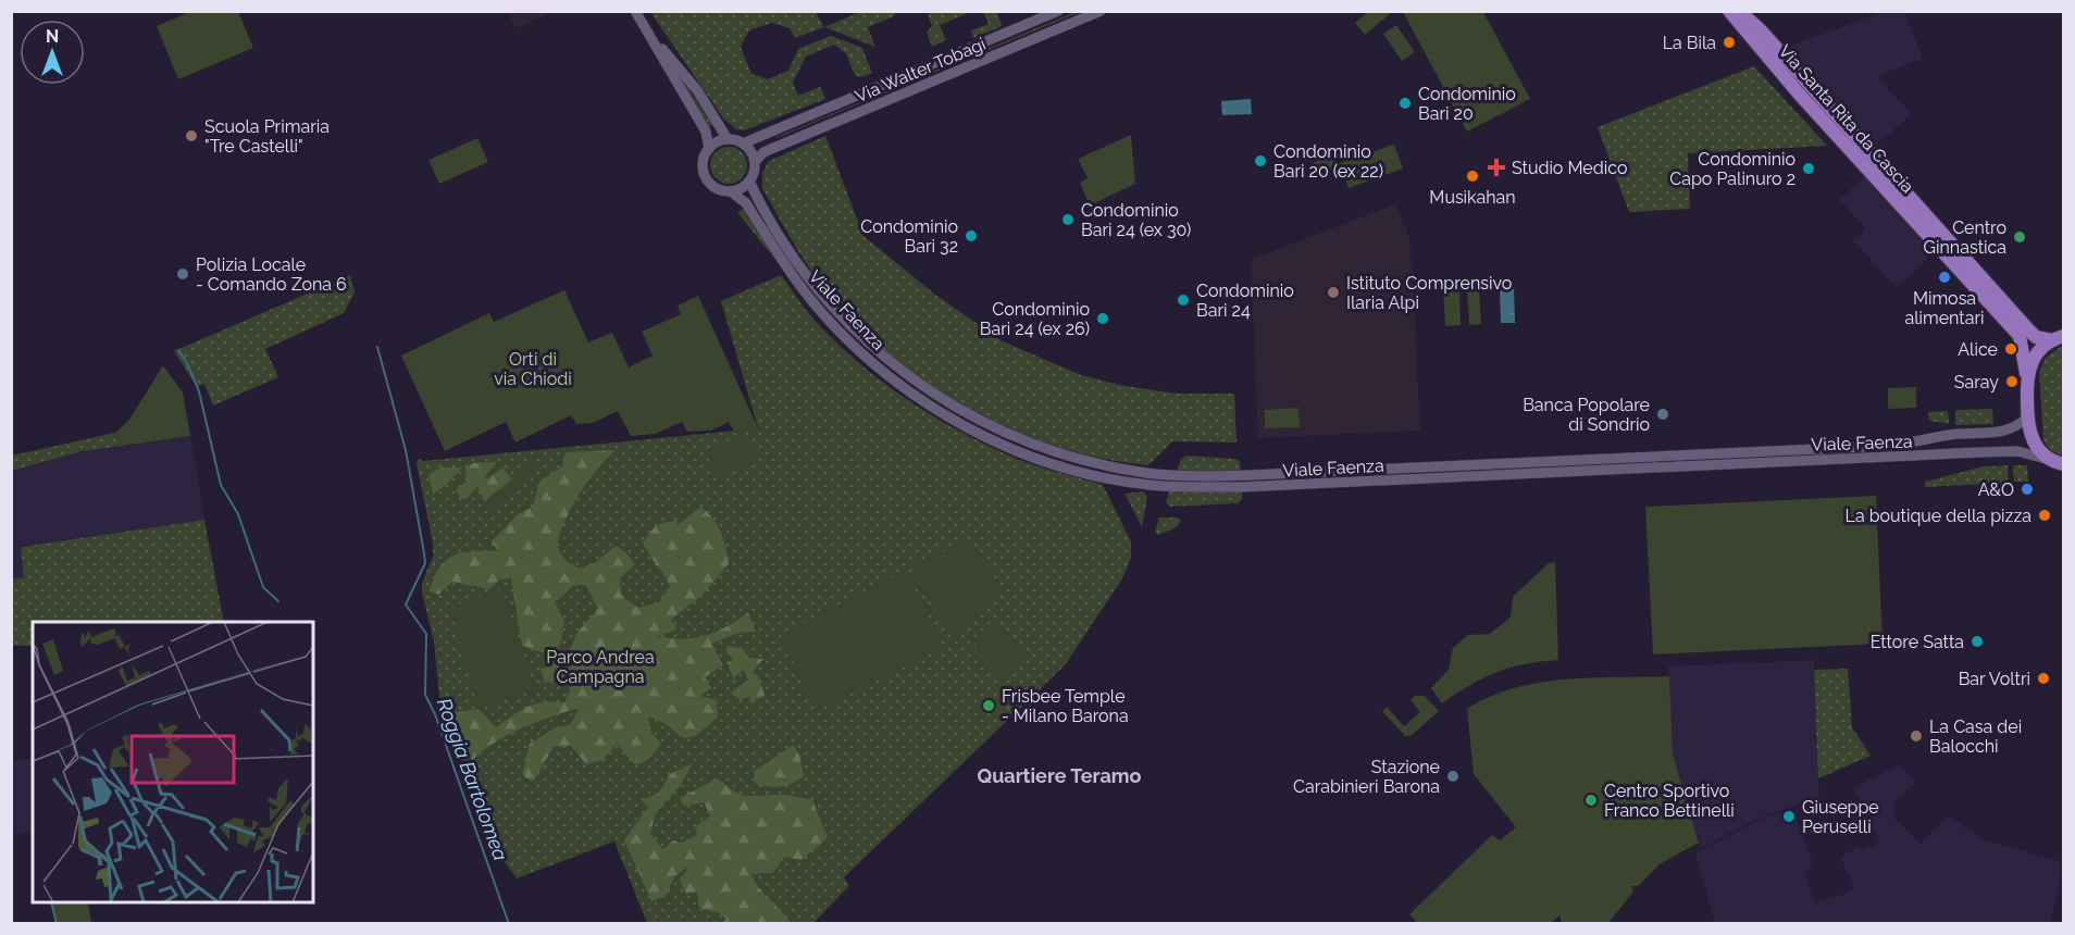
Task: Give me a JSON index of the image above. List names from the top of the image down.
{
  "streets": {
    "main road": ["Via Santa Rita da Cascia"],
    "street": ["Via Walter Tobagi", "Viale Faenza"]
  },
  "crossings": [
    ["Via Walter Tobagi", "Viale Faenza"],
    ["Via Santa Rita da Cascia", "Viale Faenza"]
  ],
  "districts": ["Quartiere Teramo"],
  "water": ["Roggia Bartolomea"],
  "parks": ["Orti di via Chiodi", "Parco Andrea Campagna"],
  "places": {
    "other": [
      "La Bila",
      "Condominio Bari 20",
      "Scuola Primaria \"Tre Castelli\"",
      "Condominio Bari 20 (ex 22)",
      "Condominio Capo Palinuro 2",
      "Musikahan",
      "Condominio Bari 24 (ex 30)",
      "Condominio Bari 32",
      "Centro Ginnastica",
      "Polizia Locale - Comando Zona 6",
      "Mimosa alimentari",
      "Istituto Comprensivo Ilaria Alpi",
      "Condominio Bari 24",
      "Condominio Bari 24 (ex 26)",
      "Alice",
      "Saray",
      "Banca Popolare di Sondrio",
      "A&O",
      "La boutique della pizza",
      "Ettore Satta",
      "Bar Voltri",
      "Frisbee Temple - Milano Barona",
      "La Casa dei Balocchi",
      "Stazione Carabinieri Barona",
      "Centro Sportivo Franco Bettinelli",
      "Giuseppe Peruselli"
    ],
    "health": ["Studio Medico"]
  },
  "north": "top"
}
